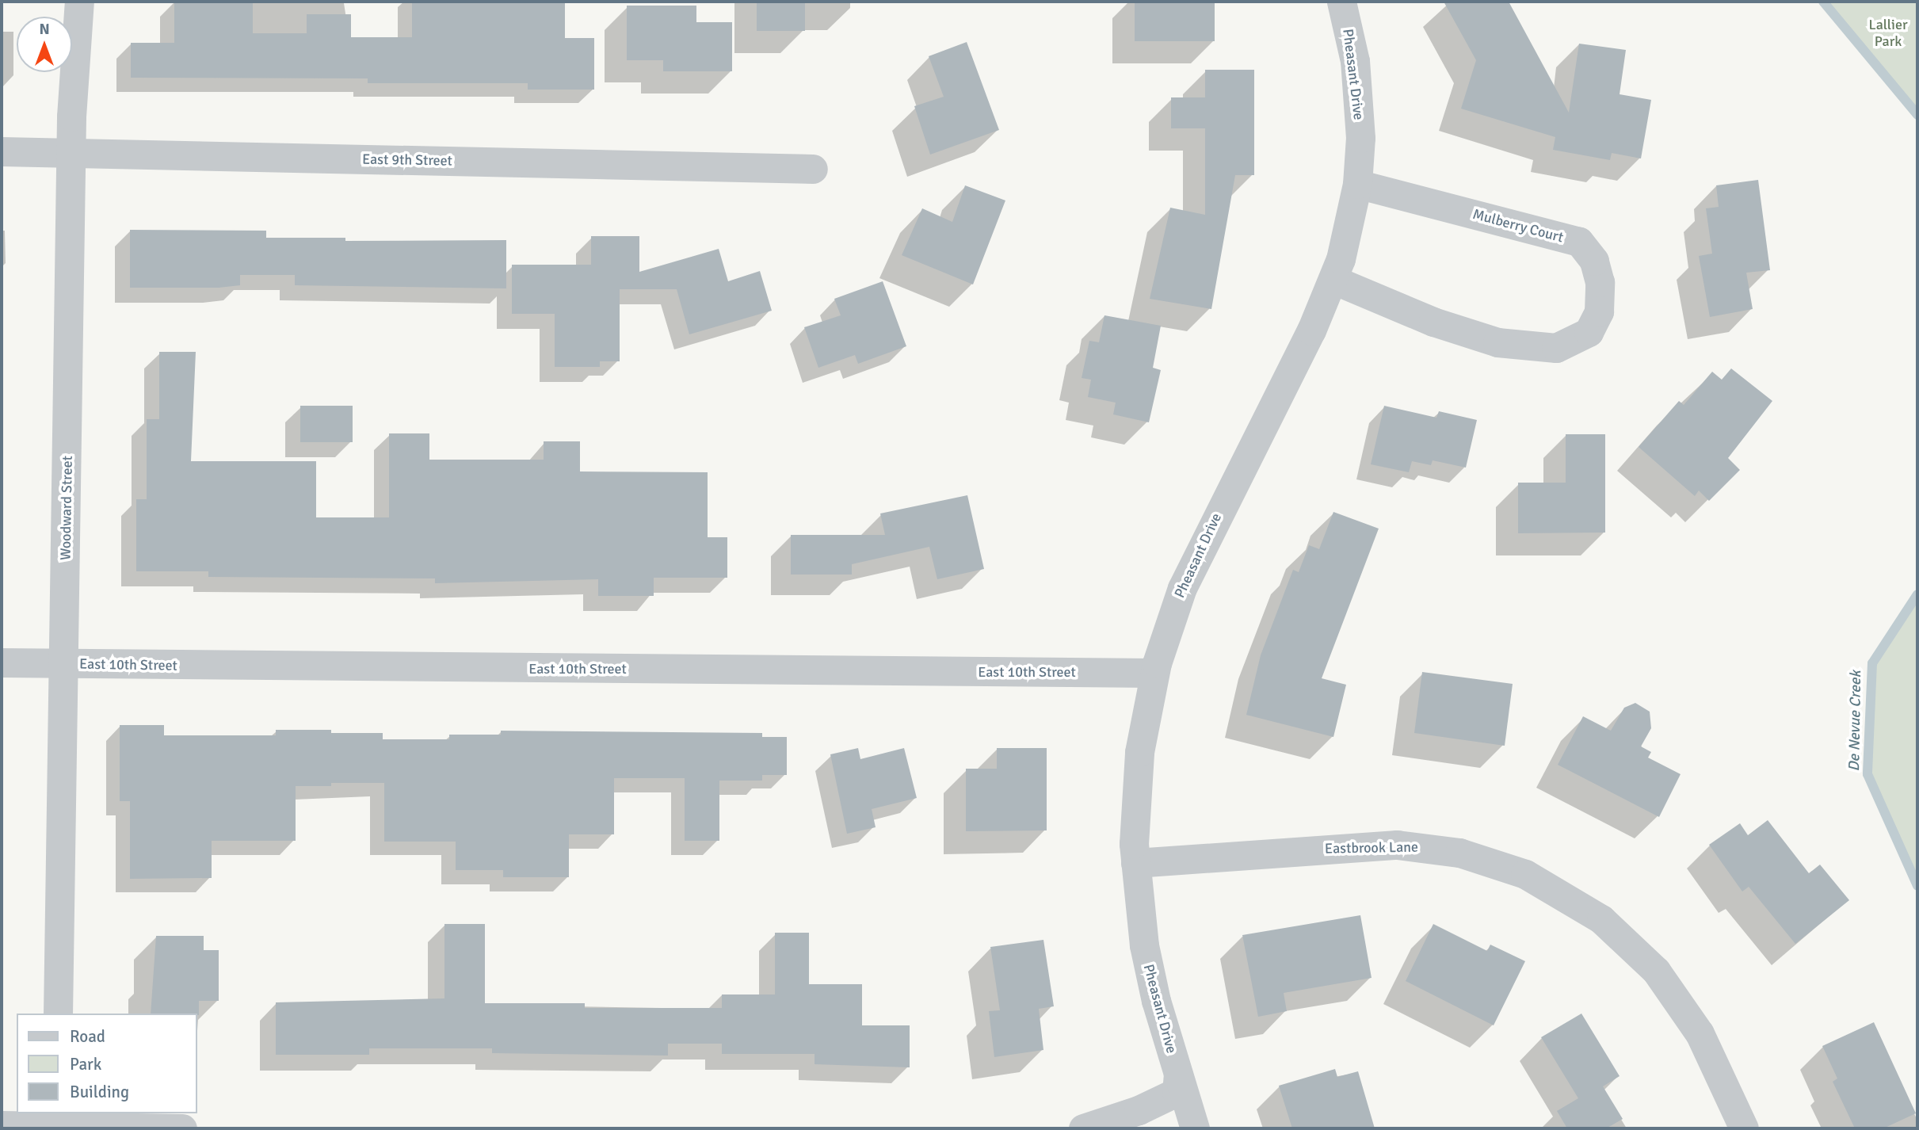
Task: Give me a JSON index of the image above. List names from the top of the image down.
{
  "streets": {
    "street": [
      "Pheasant Drive",
      "East 9th Street",
      "Mulberry Court",
      "Woodward Street",
      "East 10th Street",
      "Eastbrook Lane"
    ]
  },
  "crossings": [
    ["Pheasant Drive", "Mulberry Court"],
    ["Pheasant Drive", "East 10th Street"],
    ["Pheasant Drive", "Eastbrook Lane"],
    ["East 9th Street", "Woodward Street"],
    ["Woodward Street", "East 10th Street"]
  ],
  "water": ["De Nevue Creek"],
  "parks": ["Lallier Park"],
  "legend": ["Road", "Park", "Building"],
  "north": "top"
}
